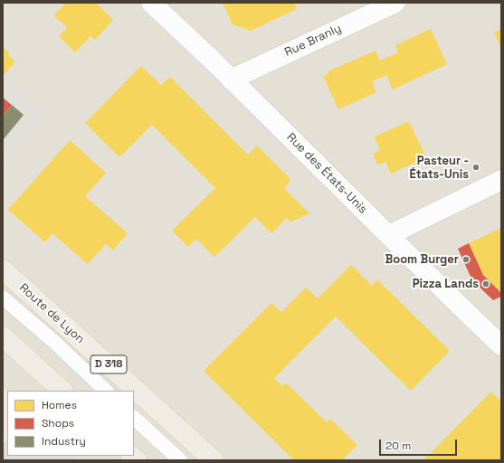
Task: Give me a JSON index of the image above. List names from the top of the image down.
{
  "streets": {
    "main road": ["Route de Lyon", "D 318"],
    "street": ["Rue Branly", "Rue des États-Unis"]
  },
  "crossings": [
    ["Rue Branly", "Rue des États-Unis"]
  ],
  "places": ["Pasteur - États-Unis", "Boom Burger", "Pizza Lands"],
  "legend": ["Homes", "Shops", "Industry"],
  "scale_bar": "20 m"
}
